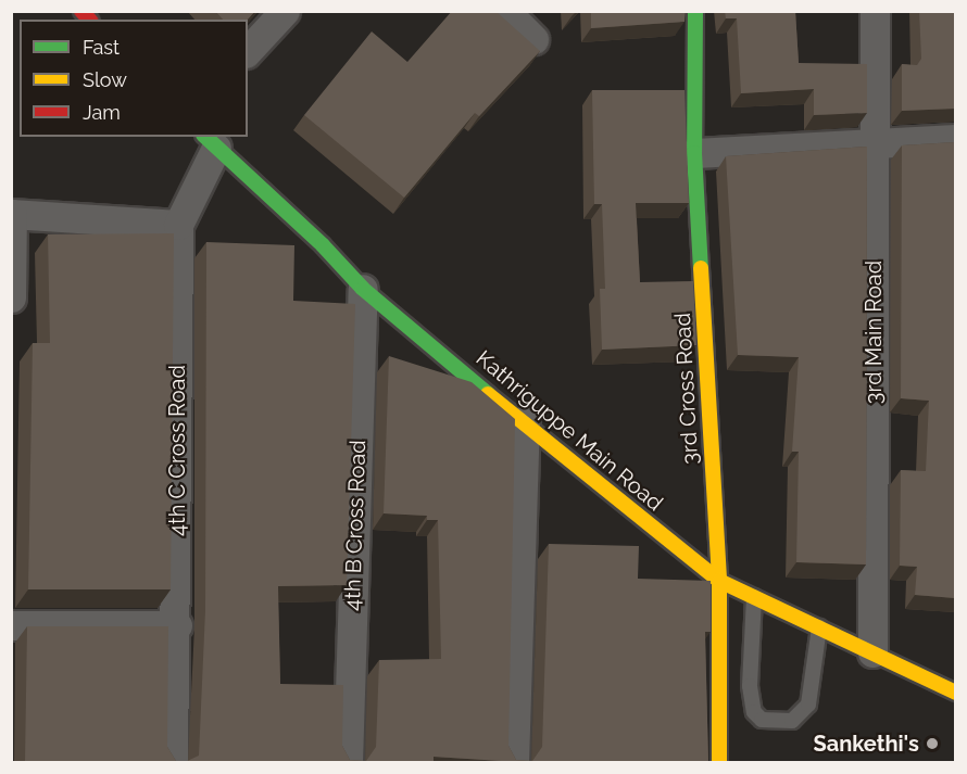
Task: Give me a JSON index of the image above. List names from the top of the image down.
{
  "streets": {
    "main road": ["3rd Cross Road", "Kathriguppe Main Road"],
    "street": ["3rd Main Road", "4th C Cross Road", "4th B Cross Road"]
  },
  "crossings": [
    ["3rd Main Road", "Kathriguppe Main Road"],
    ["3rd Cross Road", "Kathriguppe Main Road"],
    ["Kathriguppe Main Road", "4th C Cross Road"],
    ["Kathriguppe Main Road", "4th B Cross Road"]
  ],
  "places": ["Sankethi's"],
  "legend": ["Fast", "Slow", "Jam"]
}
